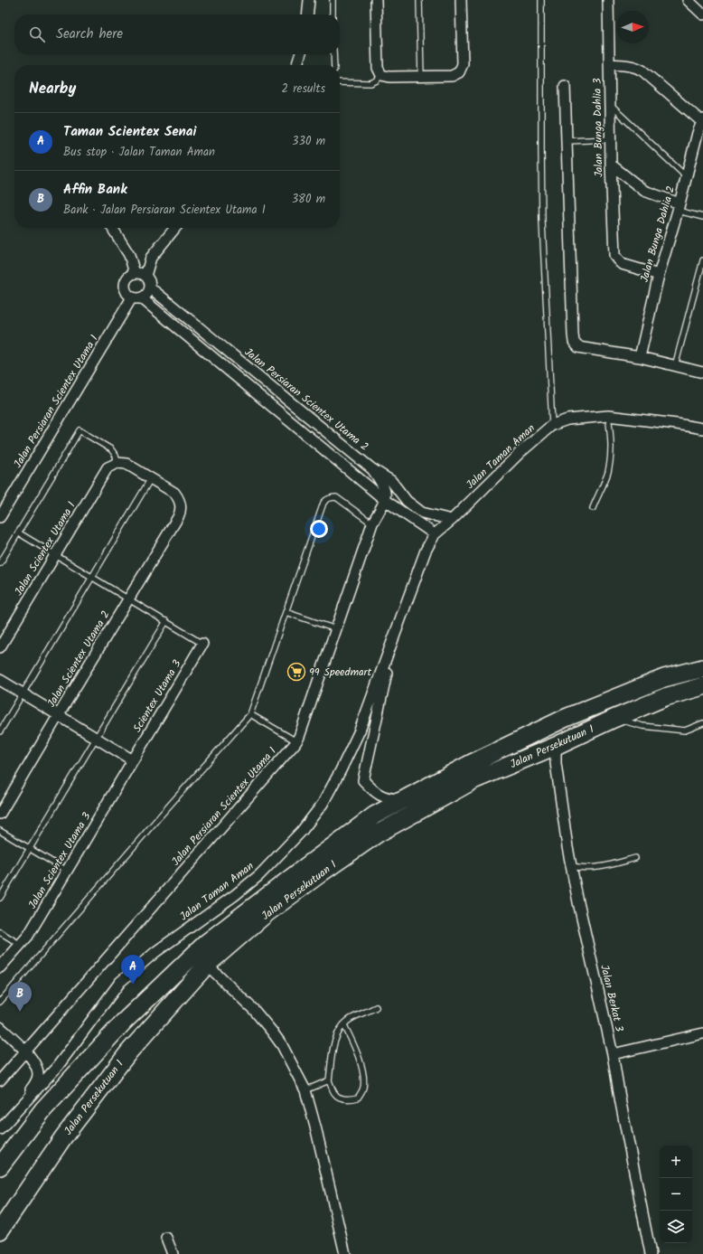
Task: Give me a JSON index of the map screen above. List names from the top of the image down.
{
  "streets": {
    "highway": ["Jalan Persekutuan 1"],
    "street": [
      "Jalan Bunga Dahlia 3",
      "Jalan Bunga Dahlia 2",
      "Jalan Persiaran Scientex Utama 2",
      "Jalan Persiaran Scientex Utama 1",
      "Jalan Taman Aman",
      "Jalan Scientex Utama 1",
      "Jalan Scientex Utama 2",
      "Scientex Utama 3",
      "Jalan Scientex Utama 3",
      "Jalan Berkat 3"
    ]
  },
  "crossings": [
    ["Jalan Bunga Dahlia 3", "Jalan Bunga Dahlia 2"],
    ["Jalan Persiaran Scientex Utama 2", "Jalan Persiaran Scientex Utama 1"],
    ["Jalan Persiaran Scientex Utama 2", "Jalan Taman Aman"],
    ["Jalan Taman Aman", "Jalan Persekutuan 1"],
    ["Scientex Utama 3", "Jalan Scientex Utama 3"],
    ["Jalan Persekutuan 1", "Jalan Berkat 3"]
  ],
  "places": {
    "supermarket": ["99 Speedmart"]
  },
  "north": "right",
  "page": {
    "search": "Search here",
    "heading": ["Nearby", "2 results"],
    "list": [
      {
        "mark": "A",
        "name": "Taman Scientex Senai",
        "note": "Bus stop · Jalan Taman Aman",
        "value": "330 m"
      },
      {
        "mark": "B",
        "name": "Affin Bank",
        "note": "Bank · Jalan Persiaran Scientex Utama 1",
        "value": "380 m"
      }
    ],
    "pins": ["A", "B"],
    "map_buttons": ["+", "−"]
  }
}
